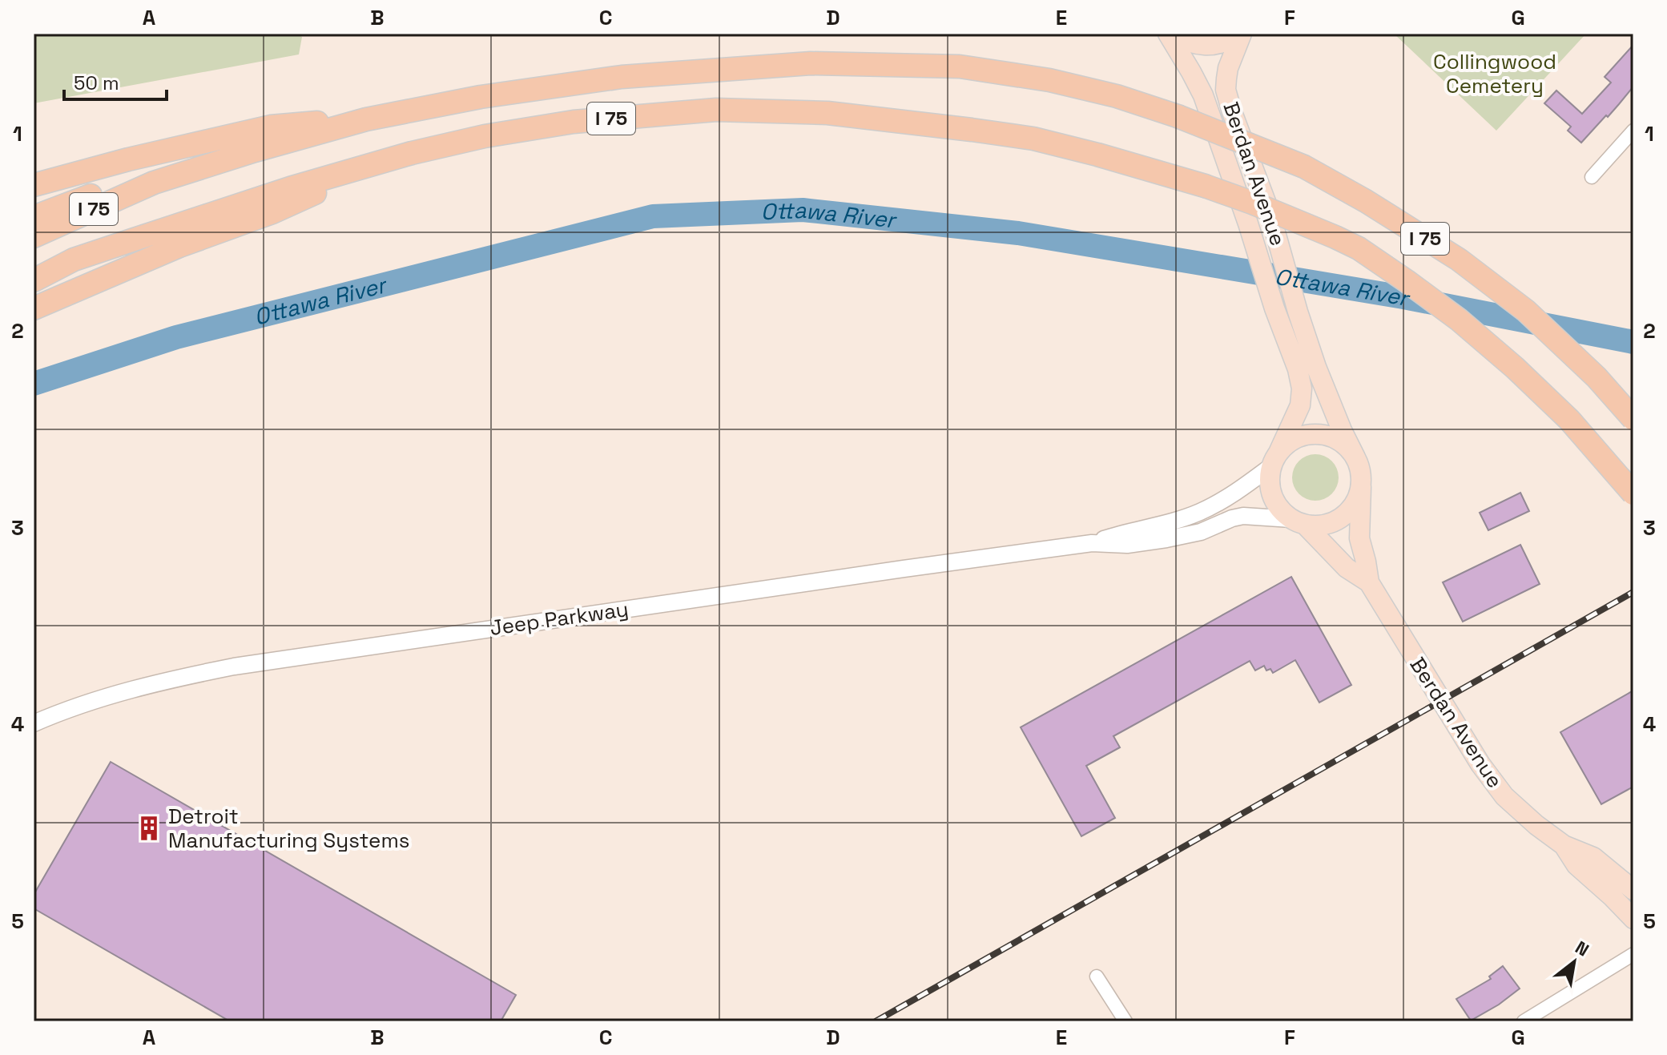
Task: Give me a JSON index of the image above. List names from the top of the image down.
{
  "streets": {
    "highway": ["I 75"],
    "main road": ["Berdan Avenue"],
    "street": ["Jeep Parkway"]
  },
  "crossings": [
    ["Berdan Avenue", "Jeep Parkway"]
  ],
  "water": ["Ottawa River"],
  "parks": ["Collingwood Cemetery"],
  "places": {
    "building": ["Detroit Manufacturing Systems"]
  },
  "scale_bar": "50 m",
  "north": "top right",
  "grid": {
    "columns": [
      "A",
      "B",
      "C",
      "D",
      "E",
      "F",
      "G"
    ],
    "rows": [
      "1",
      "2",
      "3",
      "4",
      "5"
    ]
  }
}
